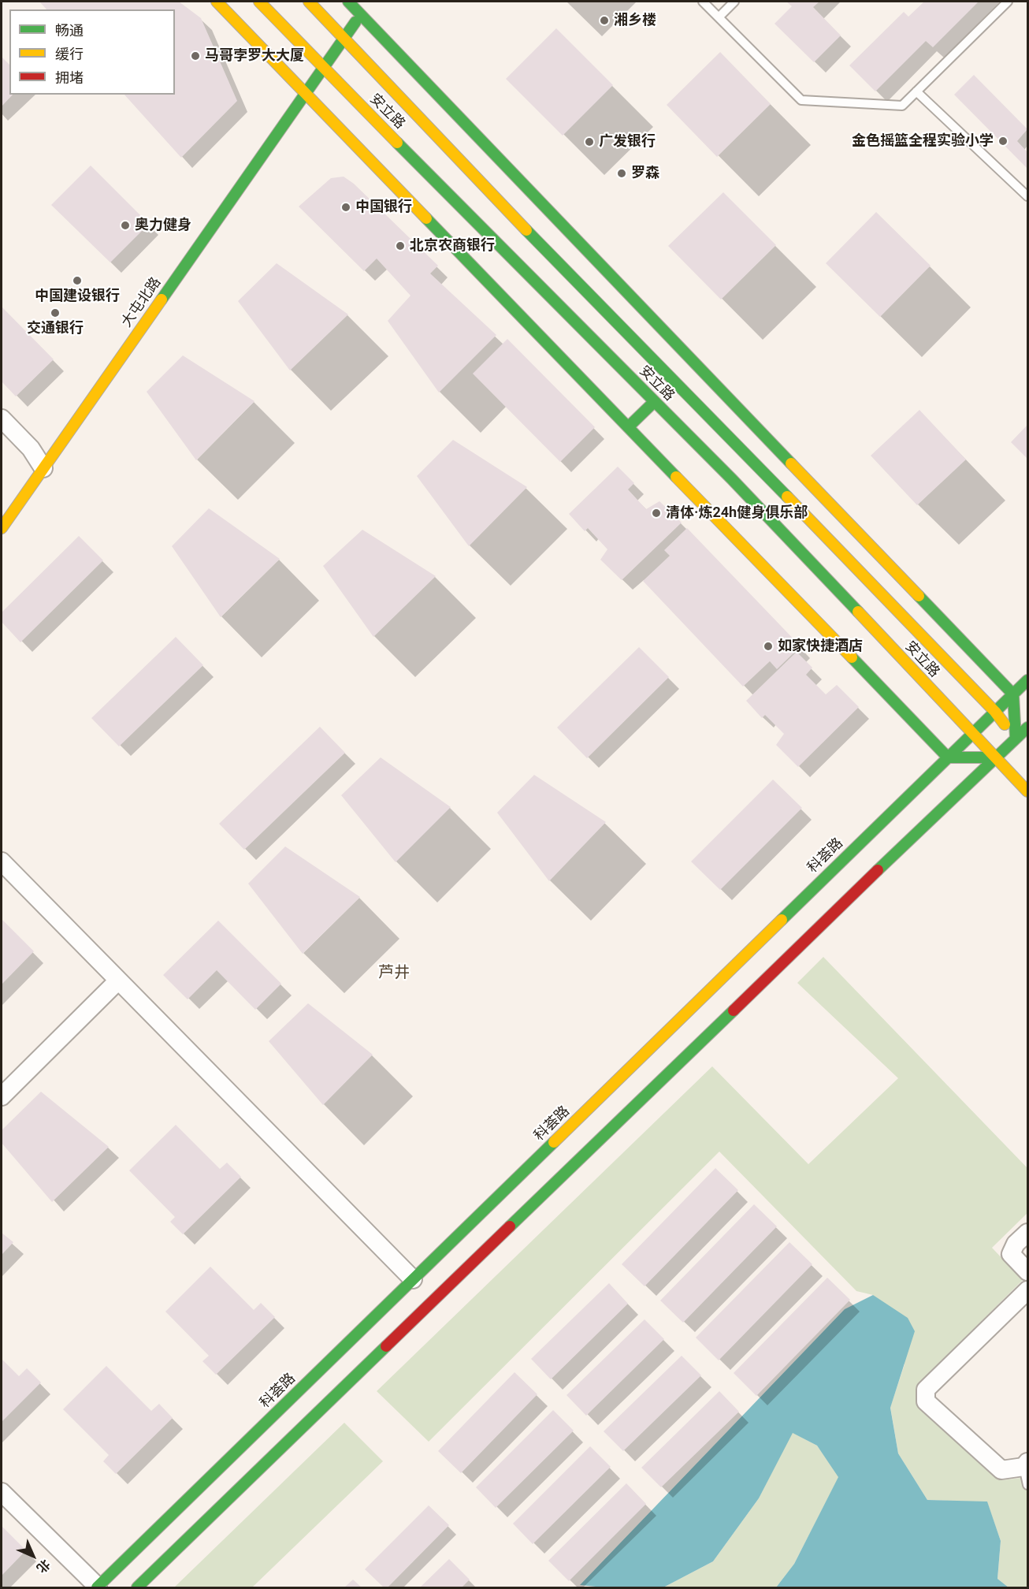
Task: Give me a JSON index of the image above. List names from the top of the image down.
{
  "streets": {
    "main road": ["安立路", "大屯北路", "科荟路"]
  },
  "crossings": [
    ["安立路", "大屯北路"],
    ["安立路", "科荟路"]
  ],
  "districts": ["芦井"],
  "places": [
    "湘乡楼",
    "马哥孛罗大大厦",
    "金色摇篮全程实验小学",
    "广发银行",
    "罗森",
    "中国银行",
    "奥力健身",
    "北京农商银行",
    "中国建设银行",
    "交通银行",
    "清体·炼24h健身俱乐部",
    "如家快捷酒店"
  ],
  "legend": ["畅通", "缓行", "拥堵"],
  "north": "bottom right"
}
